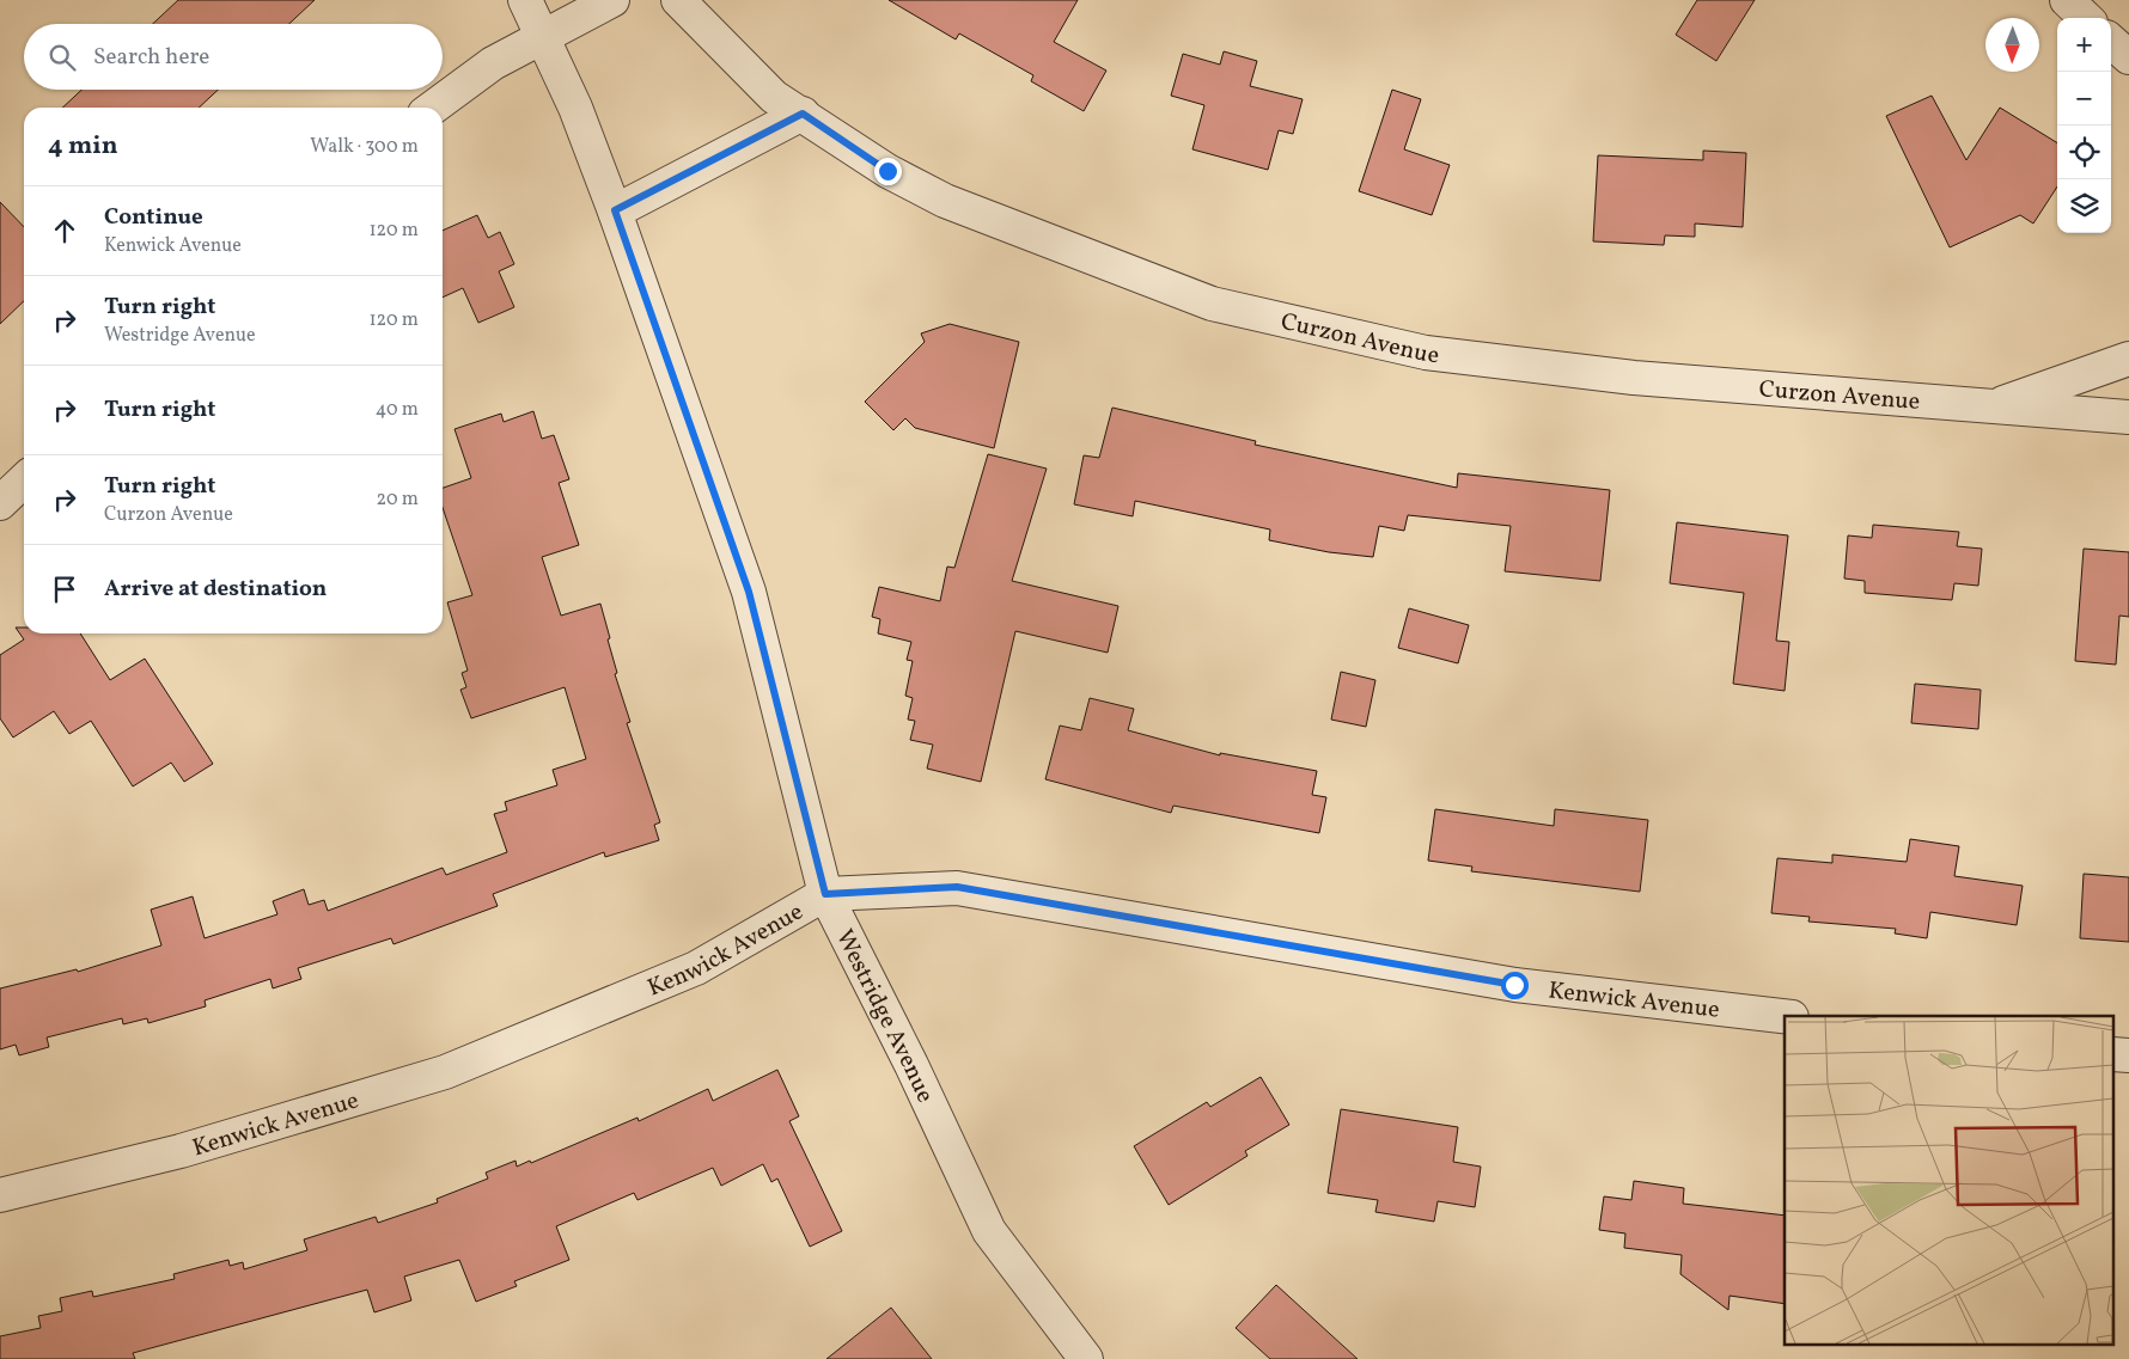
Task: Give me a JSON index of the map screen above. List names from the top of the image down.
{
  "streets": {
    "street": ["Curzon Avenue", "Kenwick Avenue", "Westridge Avenue"]
  },
  "crossings": [
    ["Kenwick Avenue", "Westridge Avenue"]
  ],
  "north": "bottom",
  "page": {
    "map_buttons": ["+", "−"],
    "search": "Search here",
    "heading": ["4 min", "Walk · 300 m"],
    "list": [
      ["Continue", "Kenwick Avenue", "120 m"],
      ["Turn right", "Westridge Avenue", "120 m"],
      ["Turn right", "40 m"],
      ["Turn right", "Curzon Avenue", "20 m"],
      "Arrive at destination"
    ]
  }
}
